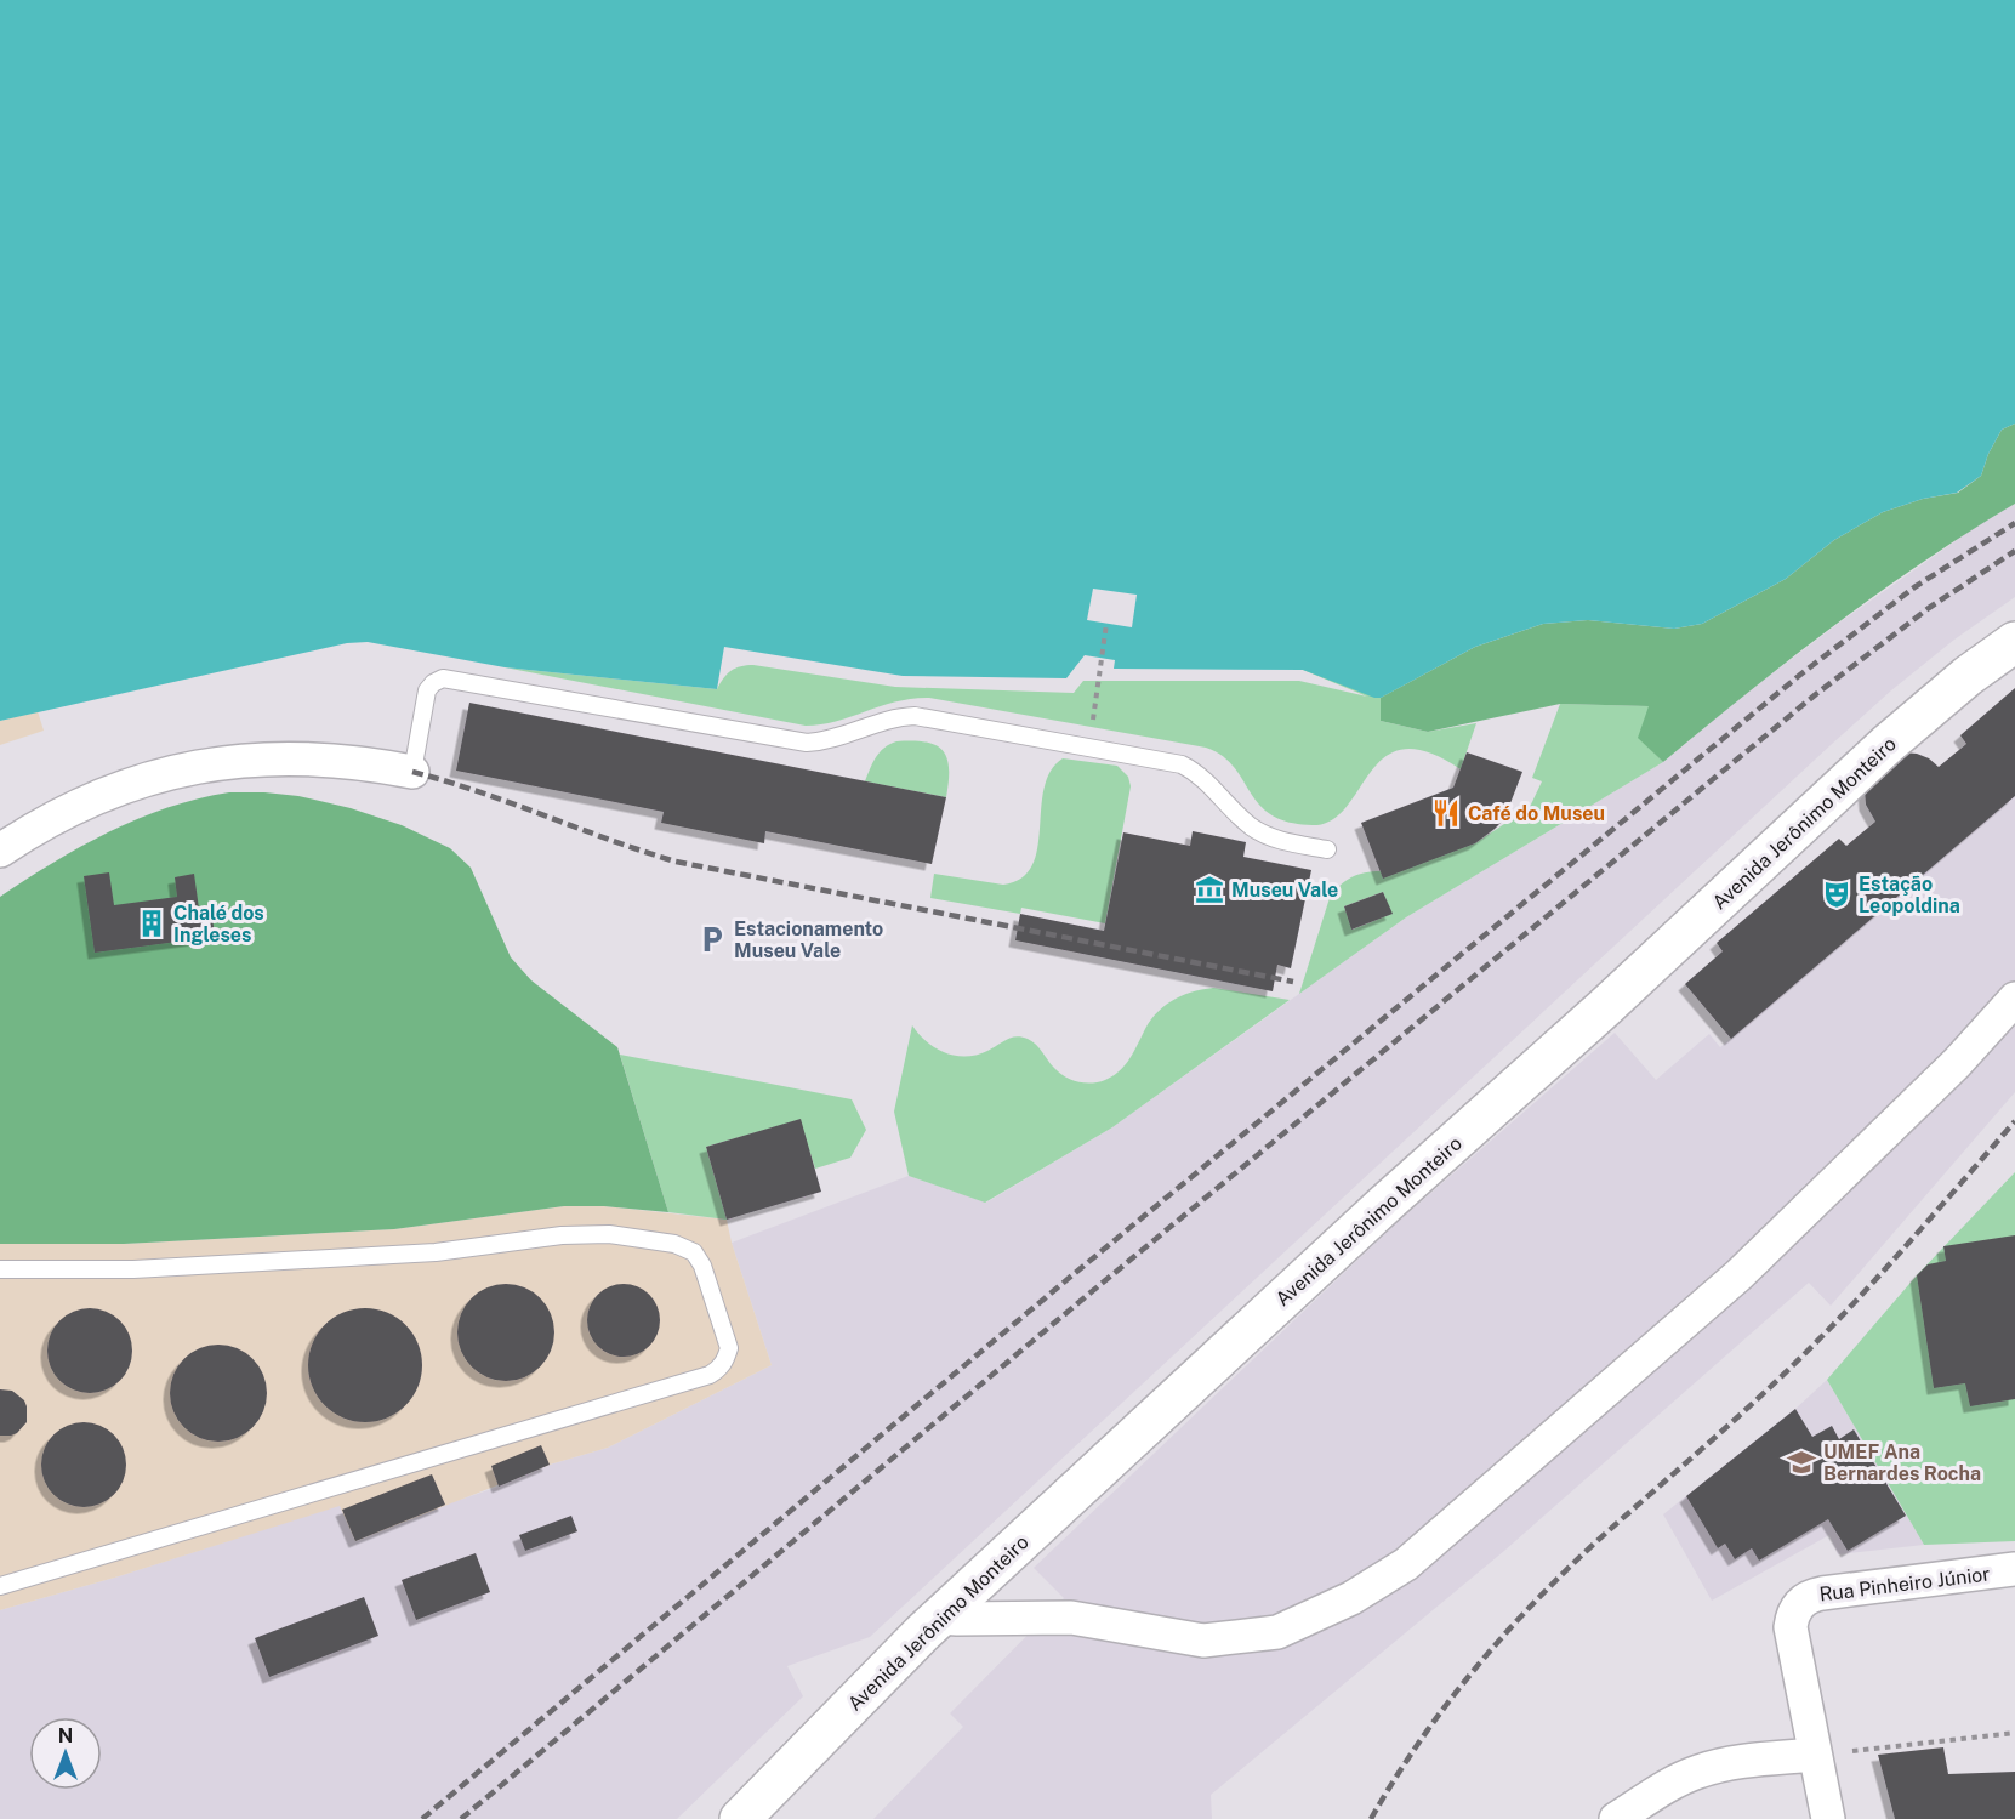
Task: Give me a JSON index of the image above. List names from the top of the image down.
{
  "streets": {
    "street": ["Avenida Jerônimo Monteiro", "Rua Pinheiro Júnior"]
  },
  "places": {
    "restaurant": ["Café do Museu"],
    "museum": ["Museu Vale"],
    "theatre": ["Estação Leopoldina"],
    "building": ["Chalé dos Ingleses"],
    "parking": ["Estacionamento Museu Vale"],
    "school or university": ["UMEF Ana Bernardes Rocha"]
  },
  "north": "top"
}
